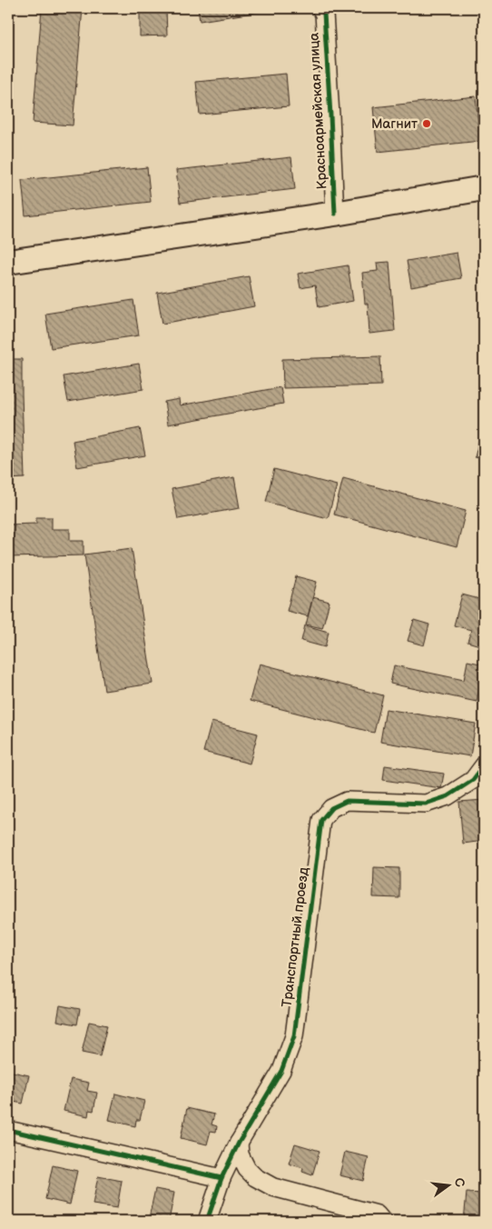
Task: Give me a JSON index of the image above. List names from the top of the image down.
{
  "streets": {
    "street": ["Красноармейская улица", "Транспортный проезд"]
  },
  "places": ["Магнит"],
  "north": "right"
}
